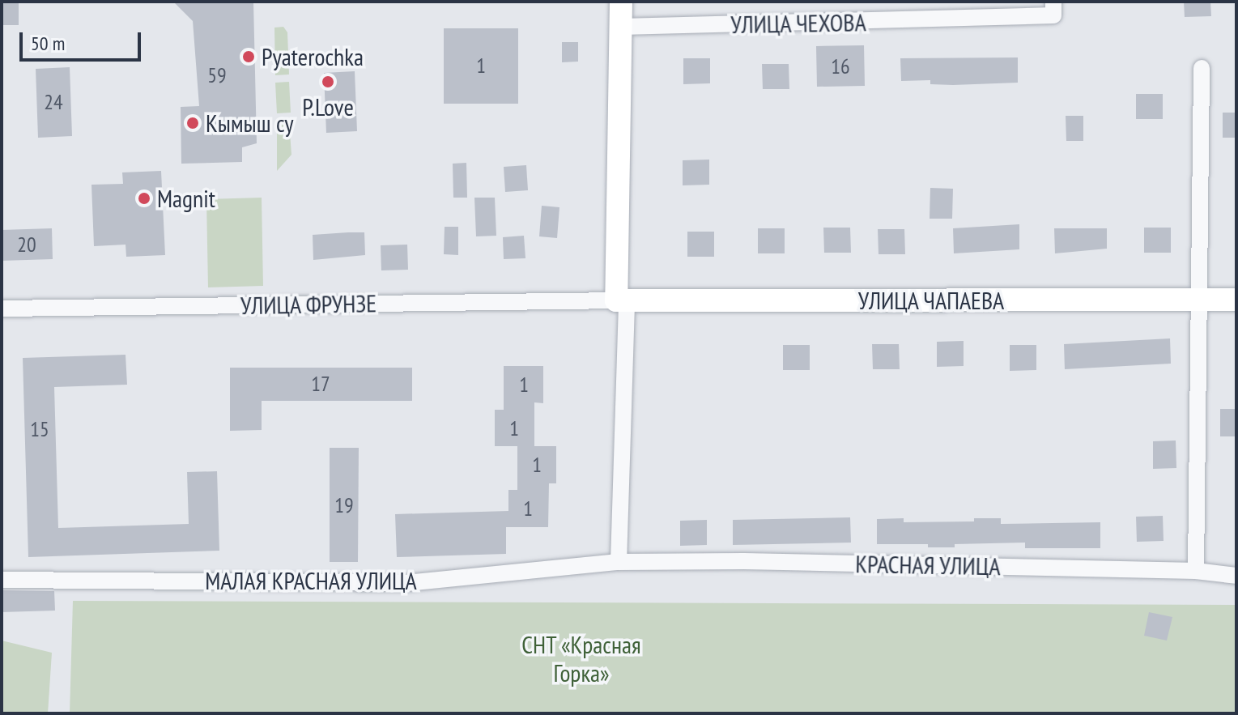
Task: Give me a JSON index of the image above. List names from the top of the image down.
{
  "streets": {
    "street": [
      "УЛИЦА ЧЕХОВА",
      "УЛИЦА ЧАПАЕВА",
      "УЛИЦА ФРУНЗЕ",
      "КРАСНАЯ УЛИЦА",
      "МАЛАЯ КРАСНАЯ УЛИЦА"
    ]
  },
  "crossings": [
    ["УЛИЦА ЧАПАЕВА", "УЛИЦА ФРУНЗЕ"],
    ["КРАСНАЯ УЛИЦА", "МАЛАЯ КРАСНАЯ УЛИЦА"]
  ],
  "parks": ["СНТ «Красная Горка»"],
  "places": [
    "Pyaterochka",
    "P.Love",
    "Кымыш су",
    "Magnit"
  ],
  "house_numbers": [
    "1",
    "16",
    "59",
    "24",
    "20",
    "17",
    "1",
    "1",
    "15",
    "1",
    "19",
    "1"
  ],
  "scale_bar": "50 m"
}
